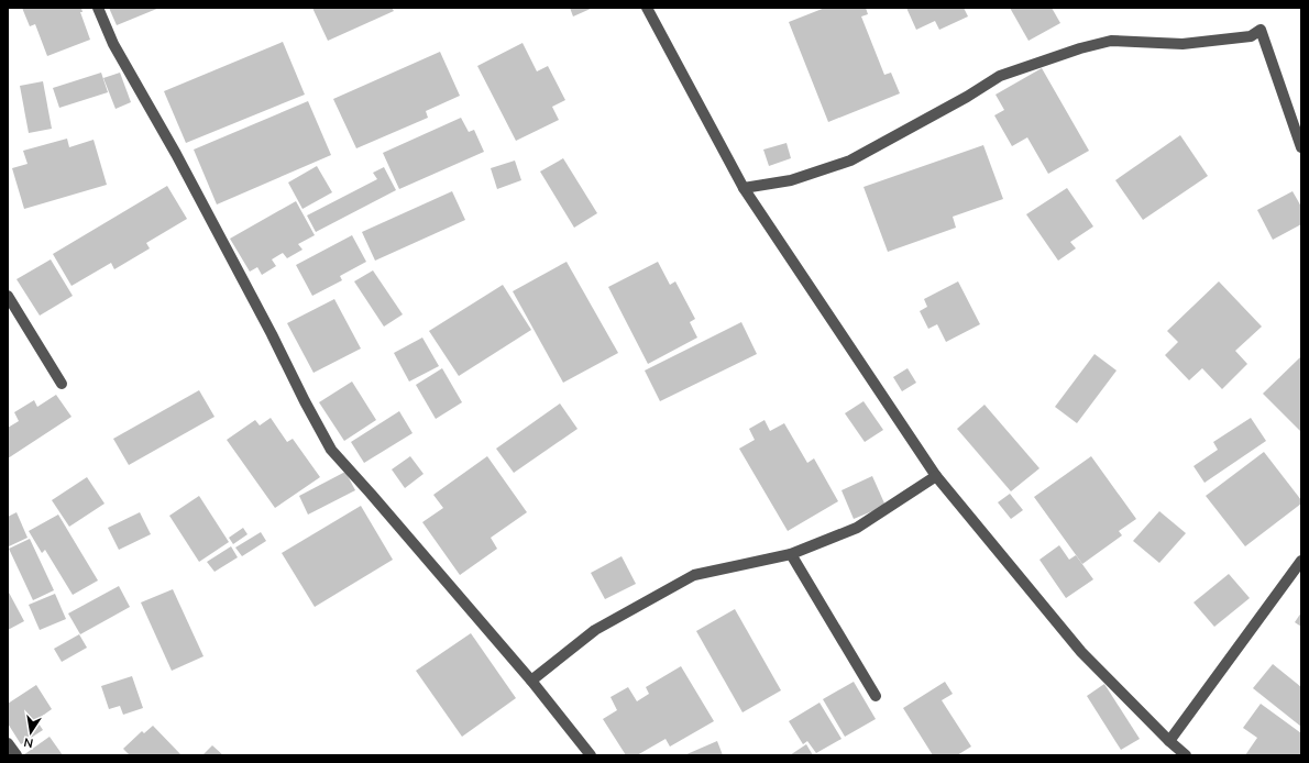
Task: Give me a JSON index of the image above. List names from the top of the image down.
{
  "north": "bottom"
}
